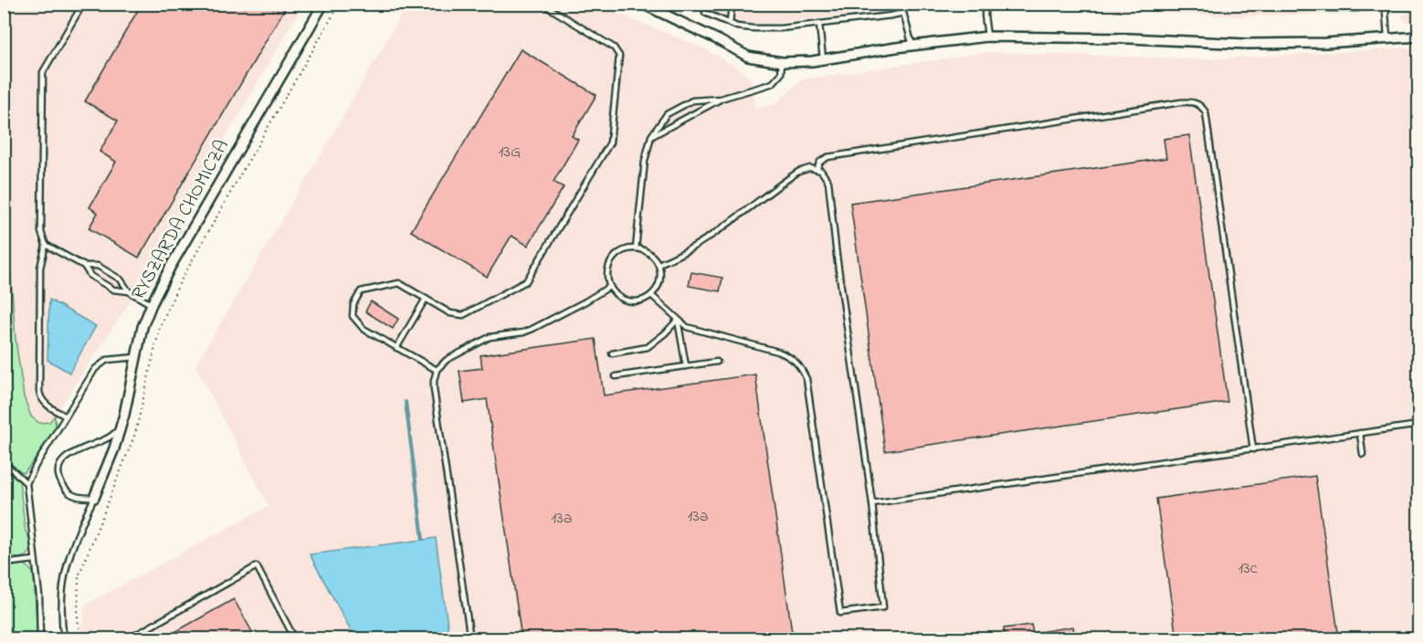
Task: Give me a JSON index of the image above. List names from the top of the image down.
{
  "streets": {
    "street": ["RYSZARDA CHOMICZA"]
  },
  "house_numbers": [
    "13G",
    "13a",
    "13a",
    "13c"
  ]
}
